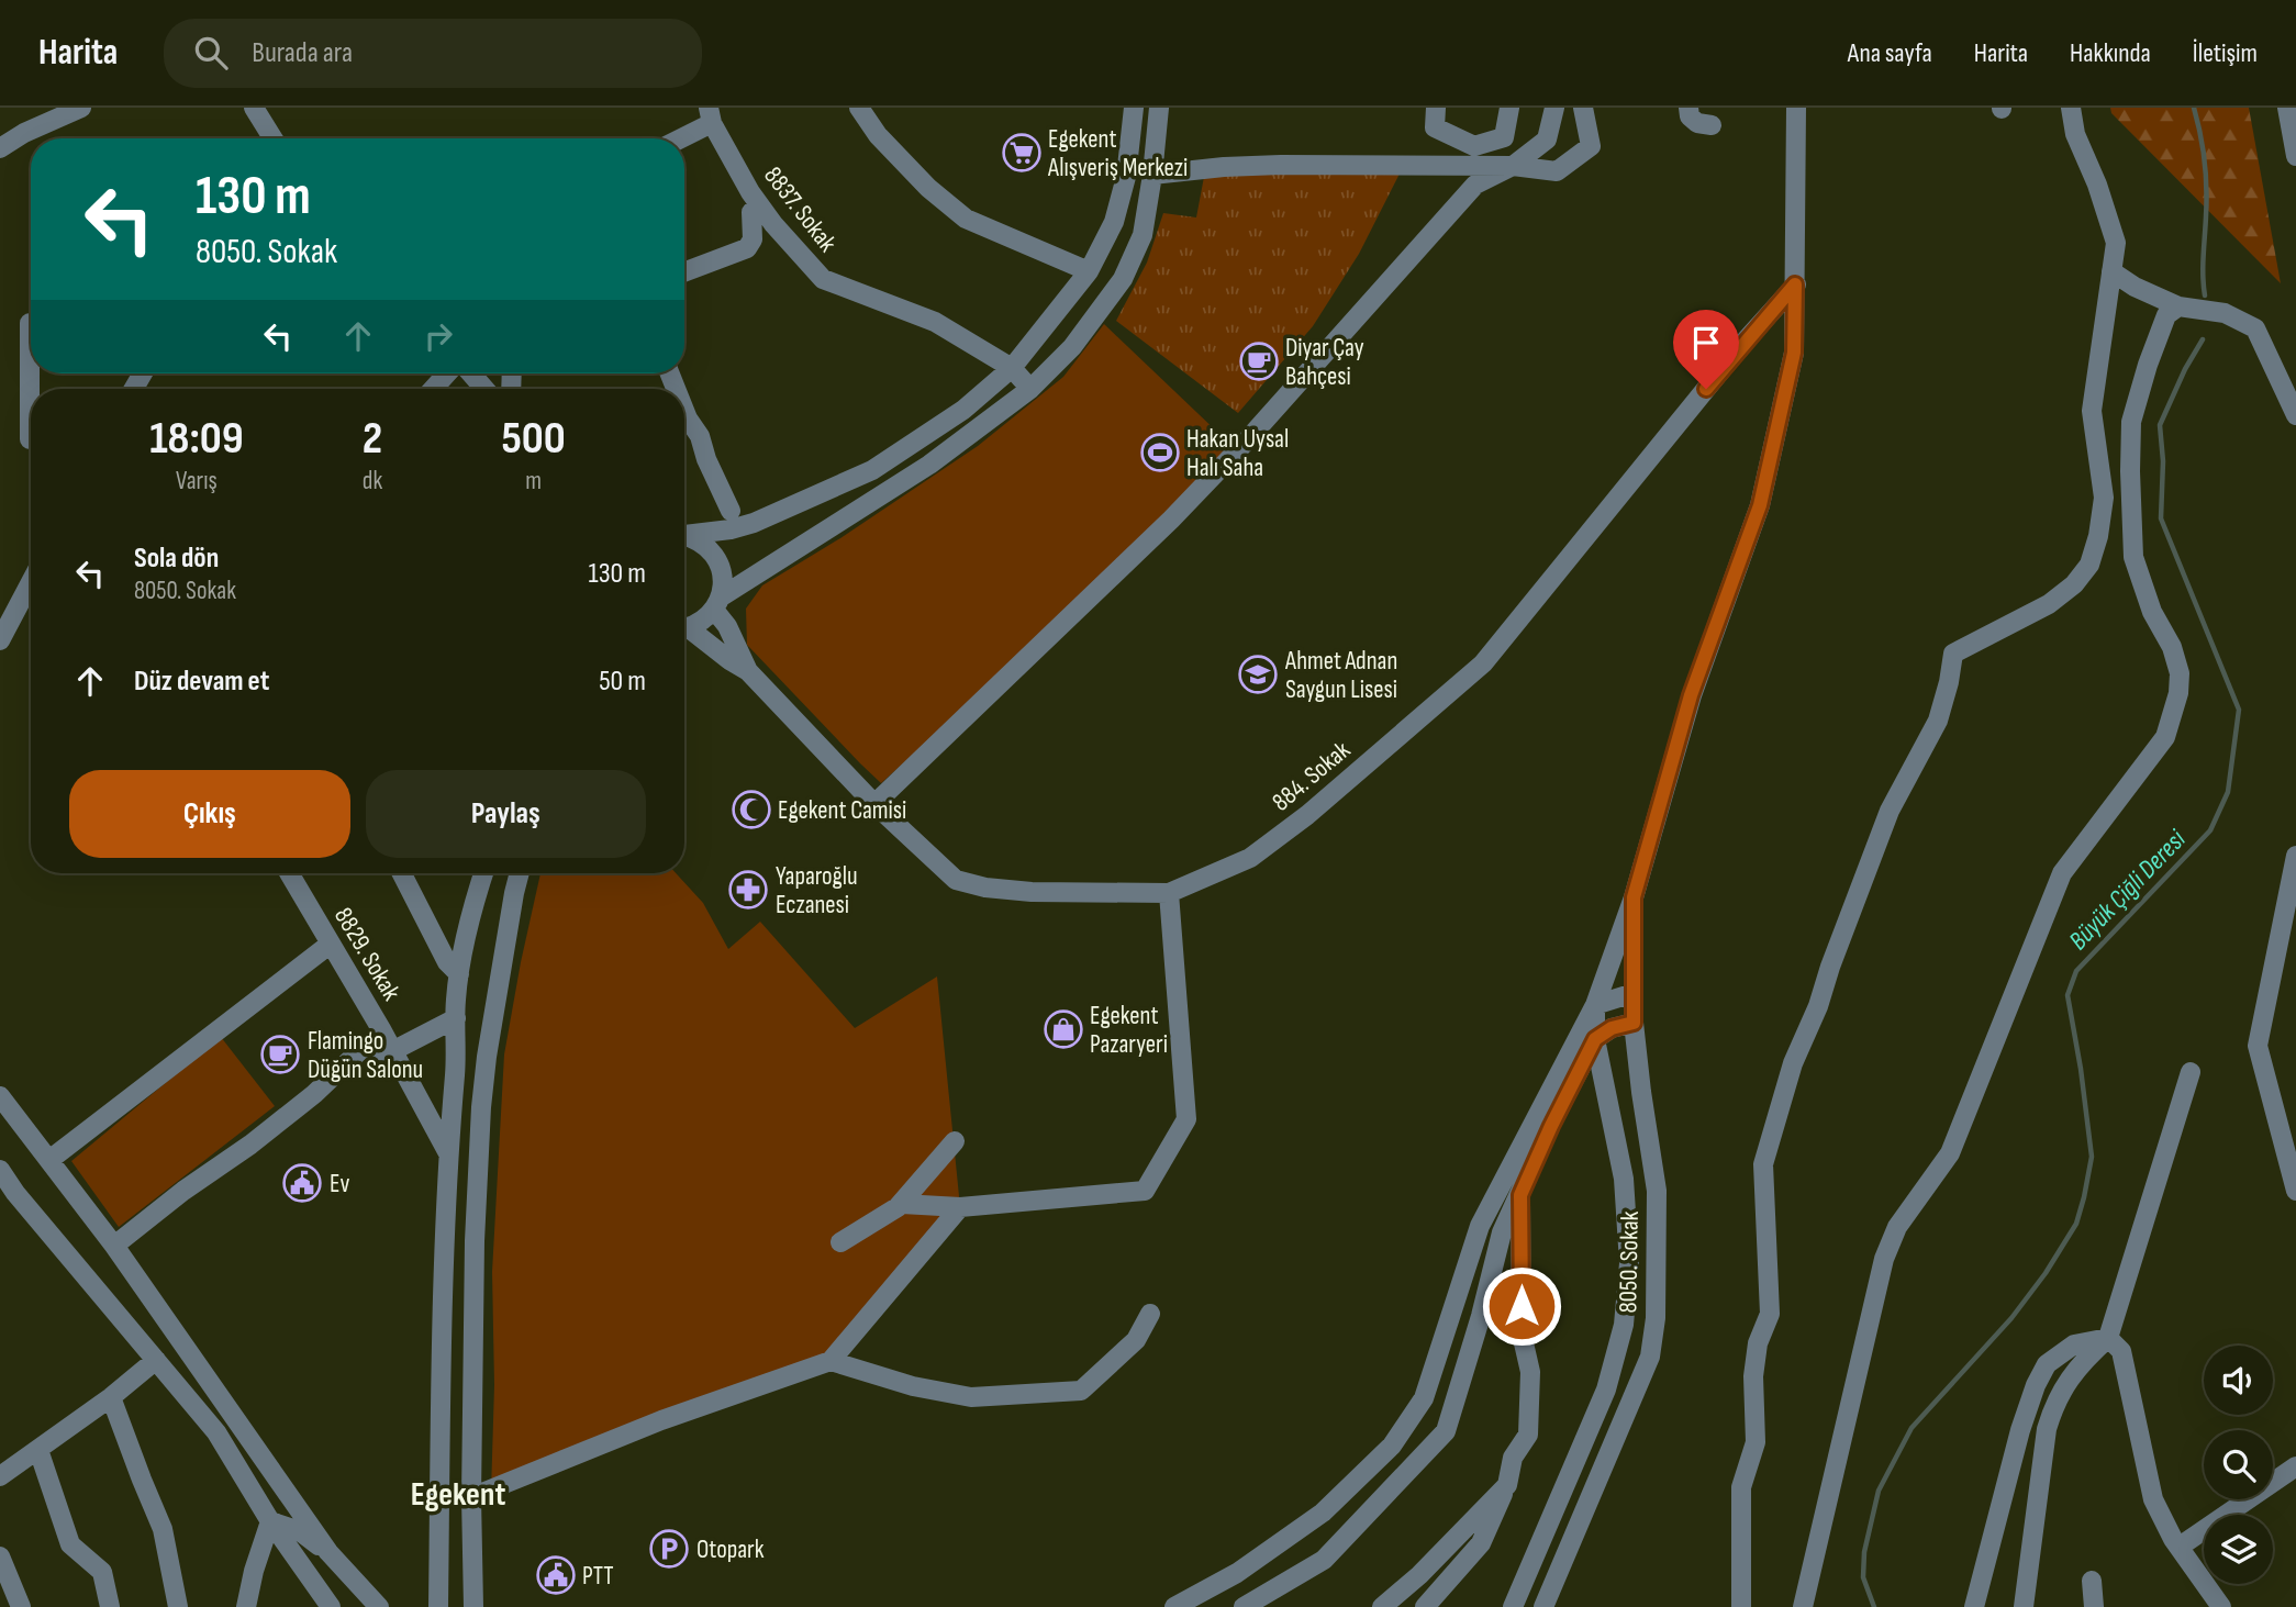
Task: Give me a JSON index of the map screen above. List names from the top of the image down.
{
  "streets": {
    "street": [
      "8837. Sokak",
      "884. Sokak",
      "8829. Sokak",
      "8050. Sokak"
    ]
  },
  "districts": ["Egekent"],
  "water": ["Büyük Çiğli Deresi"],
  "places": {
    "supermarket": ["Egekent Alışveriş Merkezi"],
    "cafe": ["Diyar Çay Bahçesi", "Flamingo Düğün Salonu"],
    "sports": ["Hakan Uysal Halı Saha"],
    "school or university": ["Ahmet Adnan Saygun Lisesi"],
    "mosque": ["Egekent Camisi"],
    "pharmacy": ["Yaparoğlu Eczanesi"],
    "shop": ["Egekent Pazaryeri"],
    "public building": ["Ev", "PTT"],
    "parking": ["Otopark"]
  },
  "page": {
    "header": "Harita",
    "search": "Burada ara",
    "nav": [
      "Ana sayfa",
      "Harita",
      "Hakkında",
      "İletişim"
    ],
    "turn": ["130 m", "8050. Sokak"],
    "eta": [
      "18:09",
      "Varış",
      "2",
      "dk",
      "500",
      "m"
    ],
    "list": [
      {
        "name": "Sola dön",
        "note": "8050. Sokak",
        "value": "130 m"
      },
      {
        "name": "Düz devam et",
        "value": "50 m"
      }
    ],
    "buttons": ["Çıkış", "Paylaş"]
  }
}
